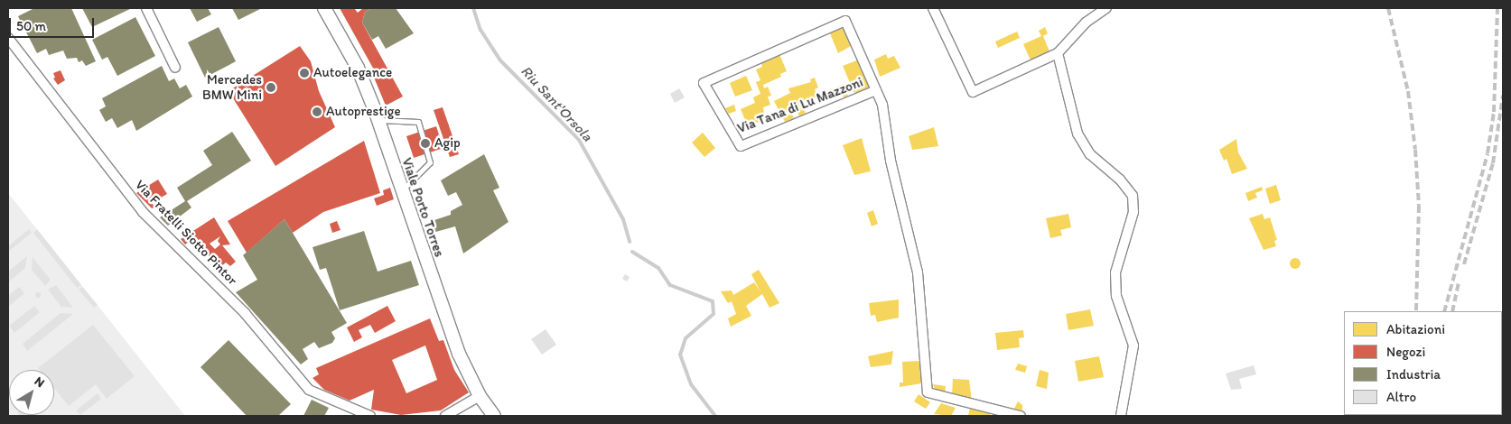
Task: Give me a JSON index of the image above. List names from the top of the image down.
{
  "streets": {
    "main road": ["Viale Porto Torres"],
    "street": ["Via Tana di Lu Mazzoni", "Via Fratelli Siotto Pintor"]
  },
  "water": ["Riu Sant'Orsola"],
  "places": [
    "Autoelegance",
    "Mercedes BMW Mini",
    "Autoprestige",
    "Agip"
  ],
  "legend": [
    "Abitazioni",
    "Negozi",
    "Industria",
    "Altro"
  ],
  "scale_bar": "50 m",
  "north": "top right"
}
